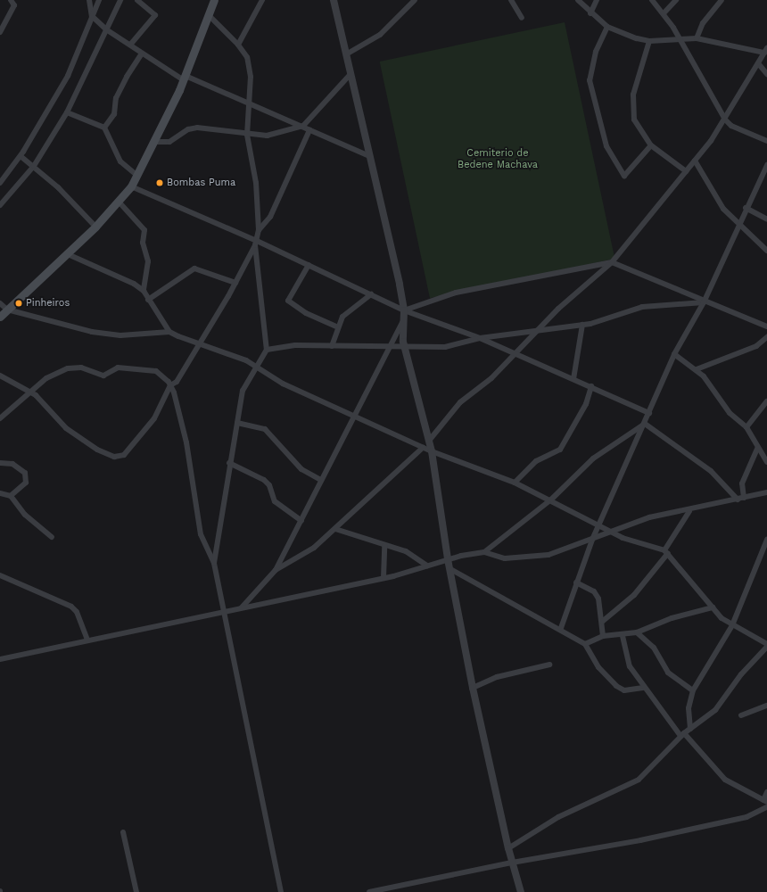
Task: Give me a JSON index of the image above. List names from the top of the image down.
{
  "parks": ["Cemiterio de Bedene Machava"],
  "places": ["Bombas Puma", "Pinheiros"]
}
